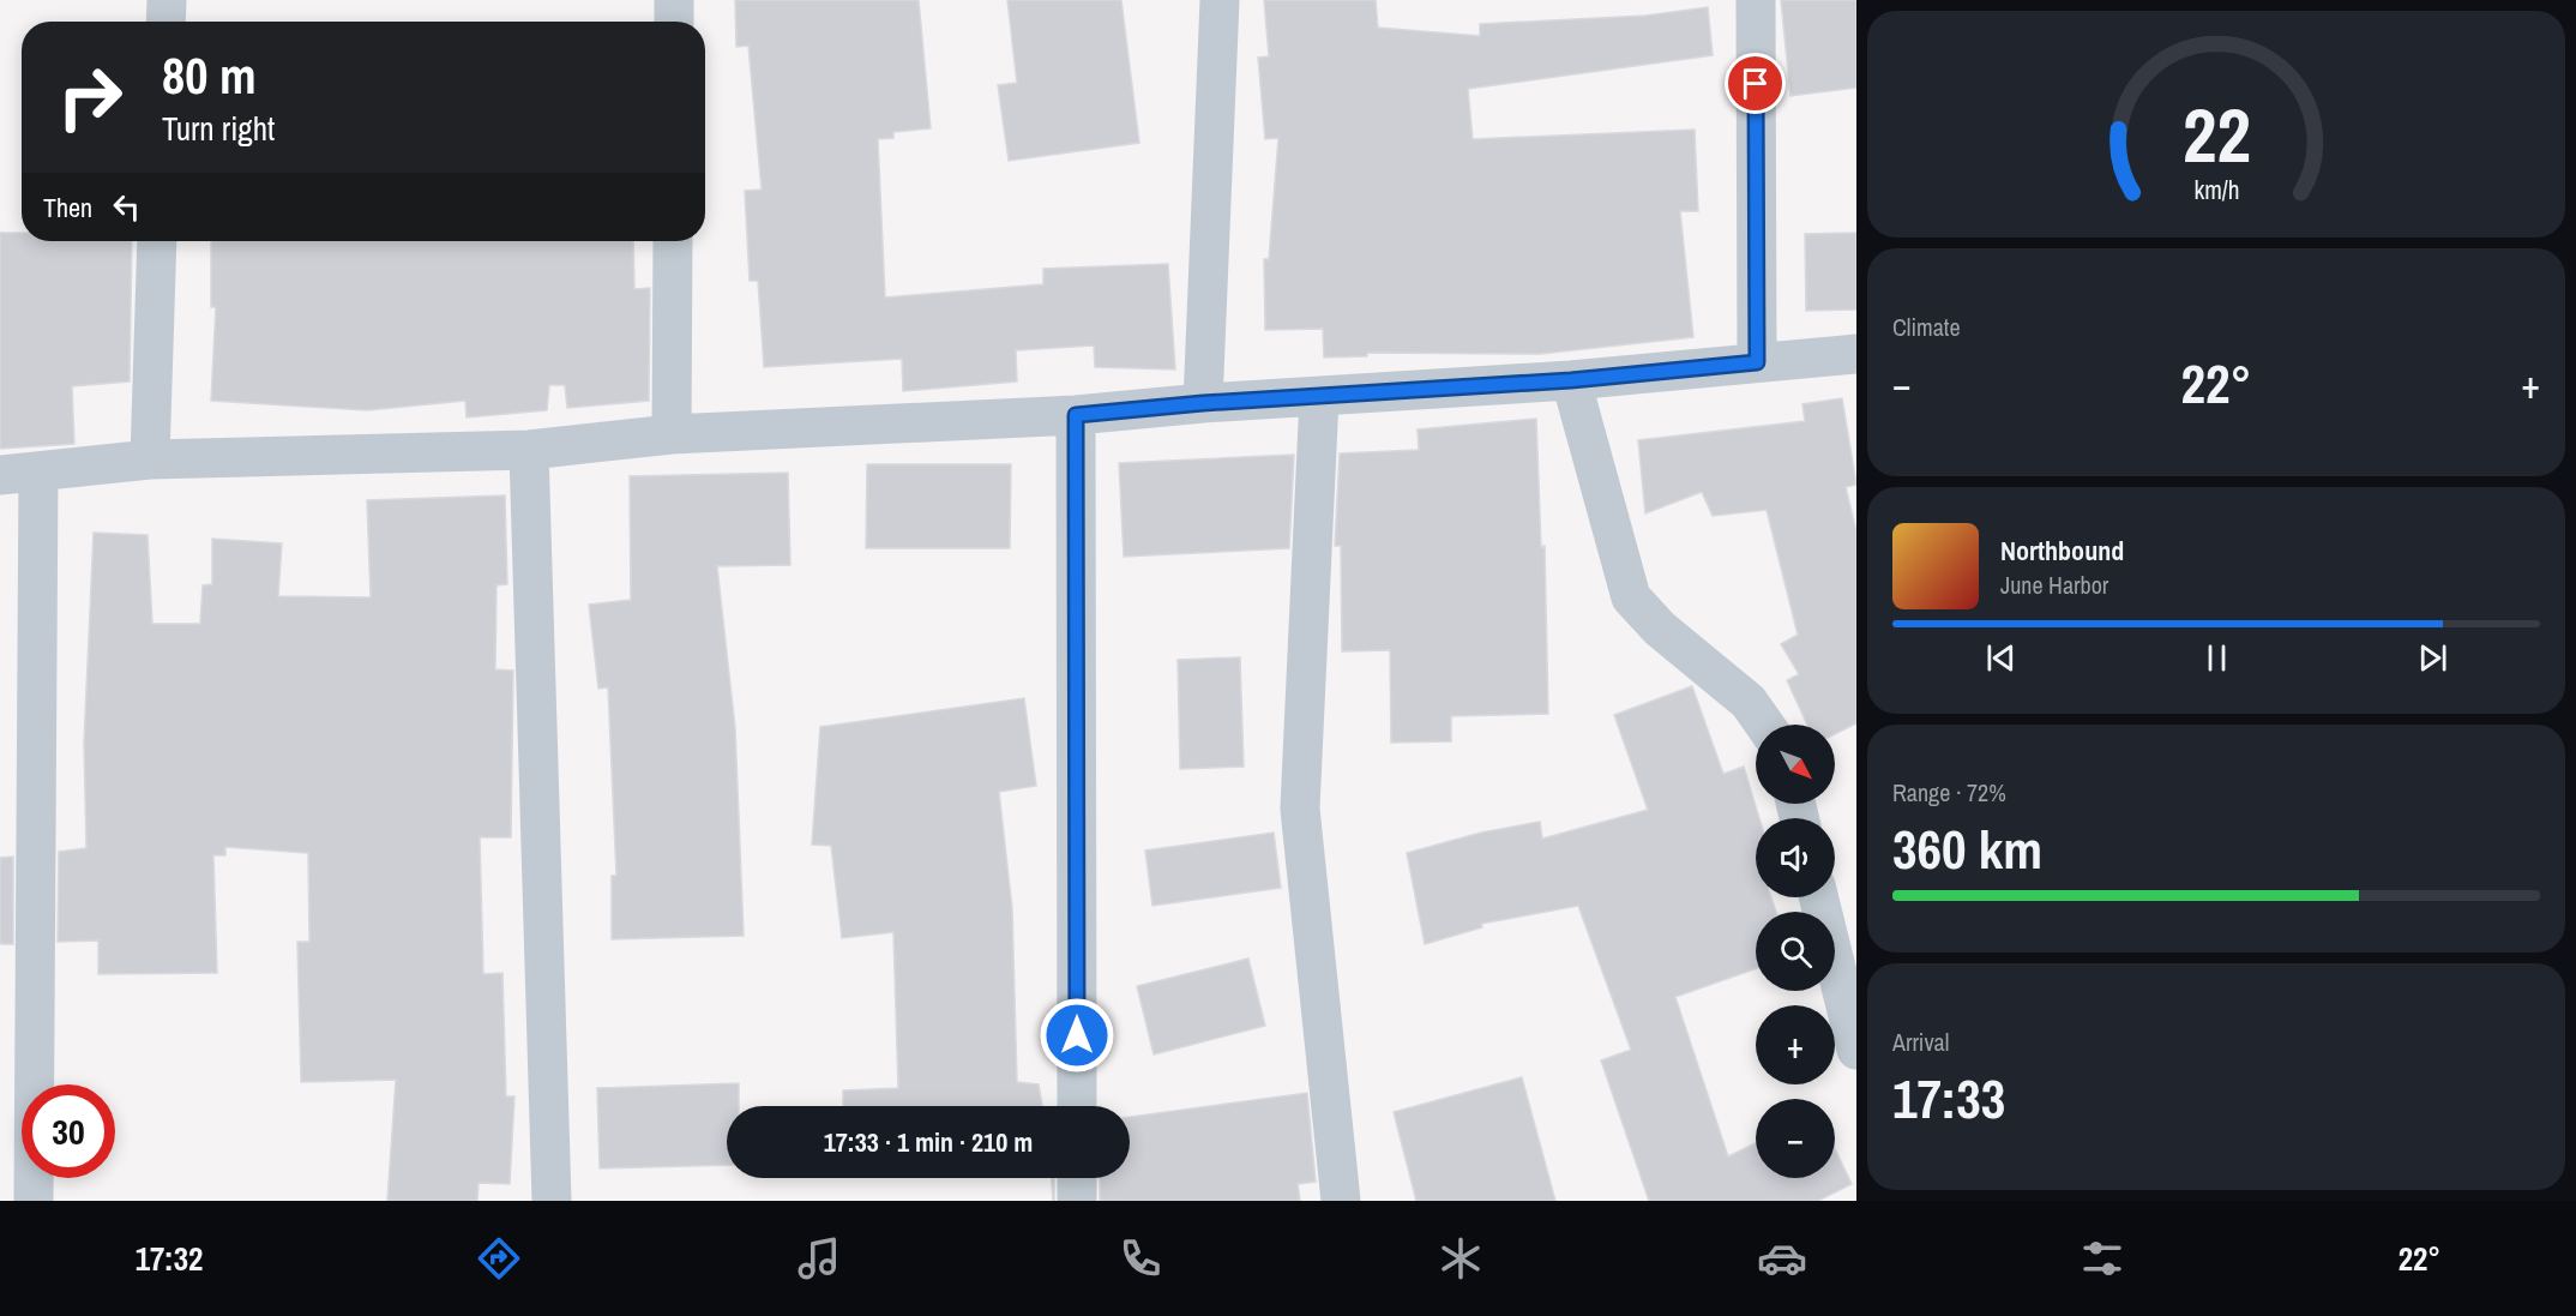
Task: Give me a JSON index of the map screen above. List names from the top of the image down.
{
  "north": "bottom right",
  "page": {
    "turn": ["80 m", "Turn right"],
    "then": "Then",
    "tile": [
      "Climate",
      ["Range · 72%", "360 km"],
      ["Arrival", "17:33"]
    ],
    "heat": ["−", "22°", "+"],
    "song": ["Northbound", "June Harbor"],
    "map_buttons": ["+", "−"],
    "limit": "30",
    "trip": "17:33 · 1 min · 210 m",
    "tabs": ["17:32", "22°"],
    "gauge": ["22", "km/h"]
  }
}
